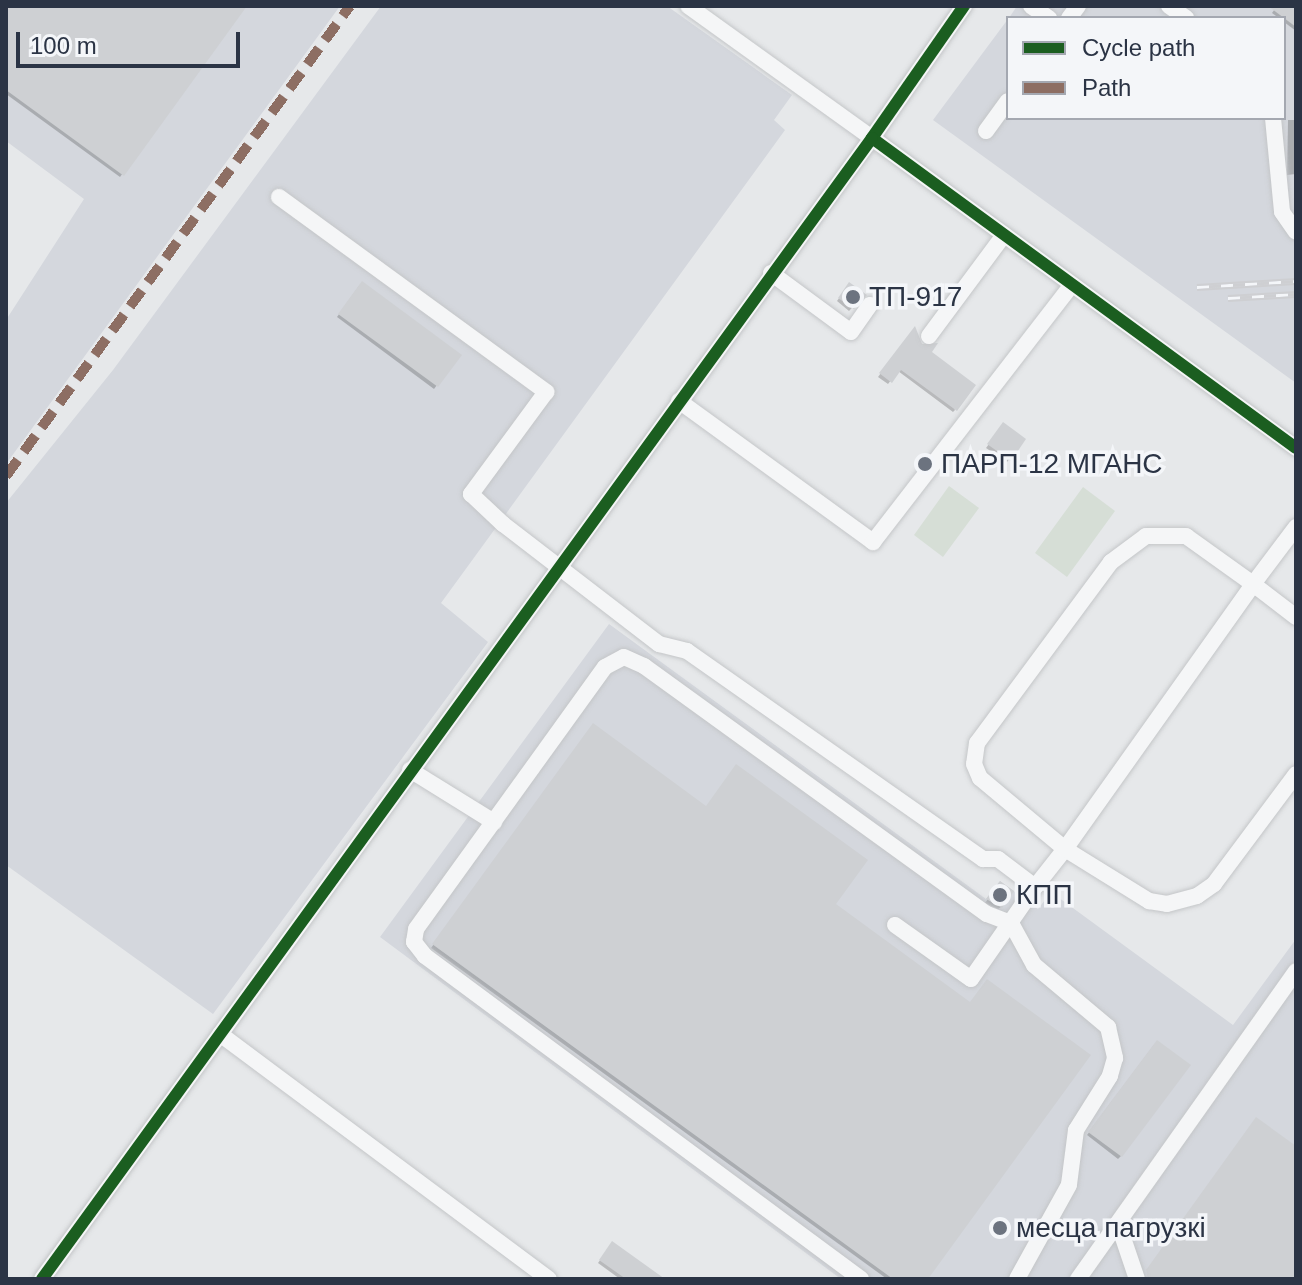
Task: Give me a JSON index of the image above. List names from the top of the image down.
{
  "places": [
    "ТП-917",
    "ПАРП-12 МГАНС",
    "КПП",
    "месца пагрузкі"
  ],
  "legend": ["Cycle path", "Path"],
  "scale_bar": "100 m"
}
